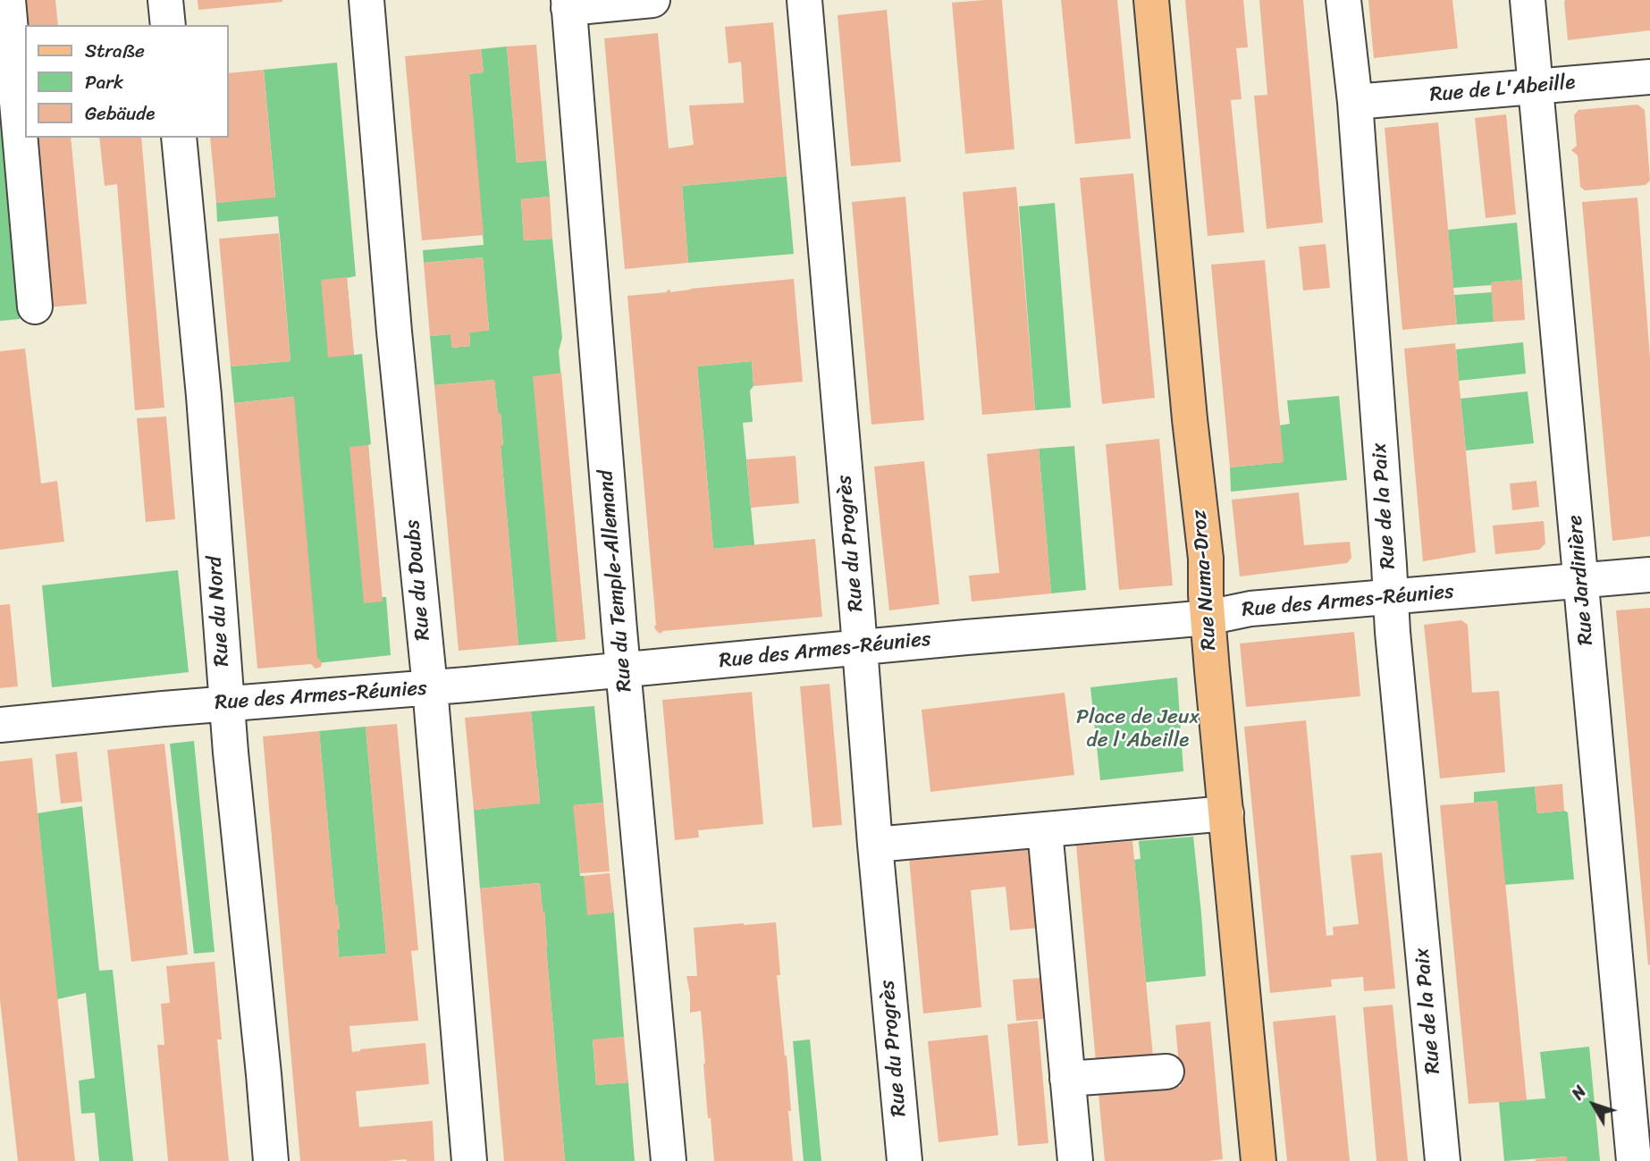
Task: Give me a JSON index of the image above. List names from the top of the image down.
{
  "streets": {
    "main road": ["Rue Numa-Droz"],
    "street": [
      "Rue de L'Abeille",
      "Rue de la Paix",
      "Rue du Progrès",
      "Rue du Doubs",
      "Rue Jardinière",
      "Rue du Temple-Allemand",
      "Rue des Armes-Réunies",
      "Rue du Nord"
    ]
  },
  "crossings": [
    ["Rue de L'Abeille", "Rue de la Paix"],
    ["Rue de L'Abeille", "Rue Jardinière"],
    ["Rue de la Paix", "Rue des Armes-Réunies"],
    ["Rue du Progrès", "Rue des Armes-Réunies"],
    ["Rue du Doubs", "Rue des Armes-Réunies"],
    ["Rue Numa-Droz", "Rue des Armes-Réunies"],
    ["Rue Jardinière", "Rue des Armes-Réunies"],
    ["Rue du Temple-Allemand", "Rue des Armes-Réunies"],
    ["Rue des Armes-Réunies", "Rue du Nord"]
  ],
  "parks": ["Place de Jeux de l'Abeille"],
  "legend": ["Straße", "Park", "Gebäude"],
  "north": "top left"
}
